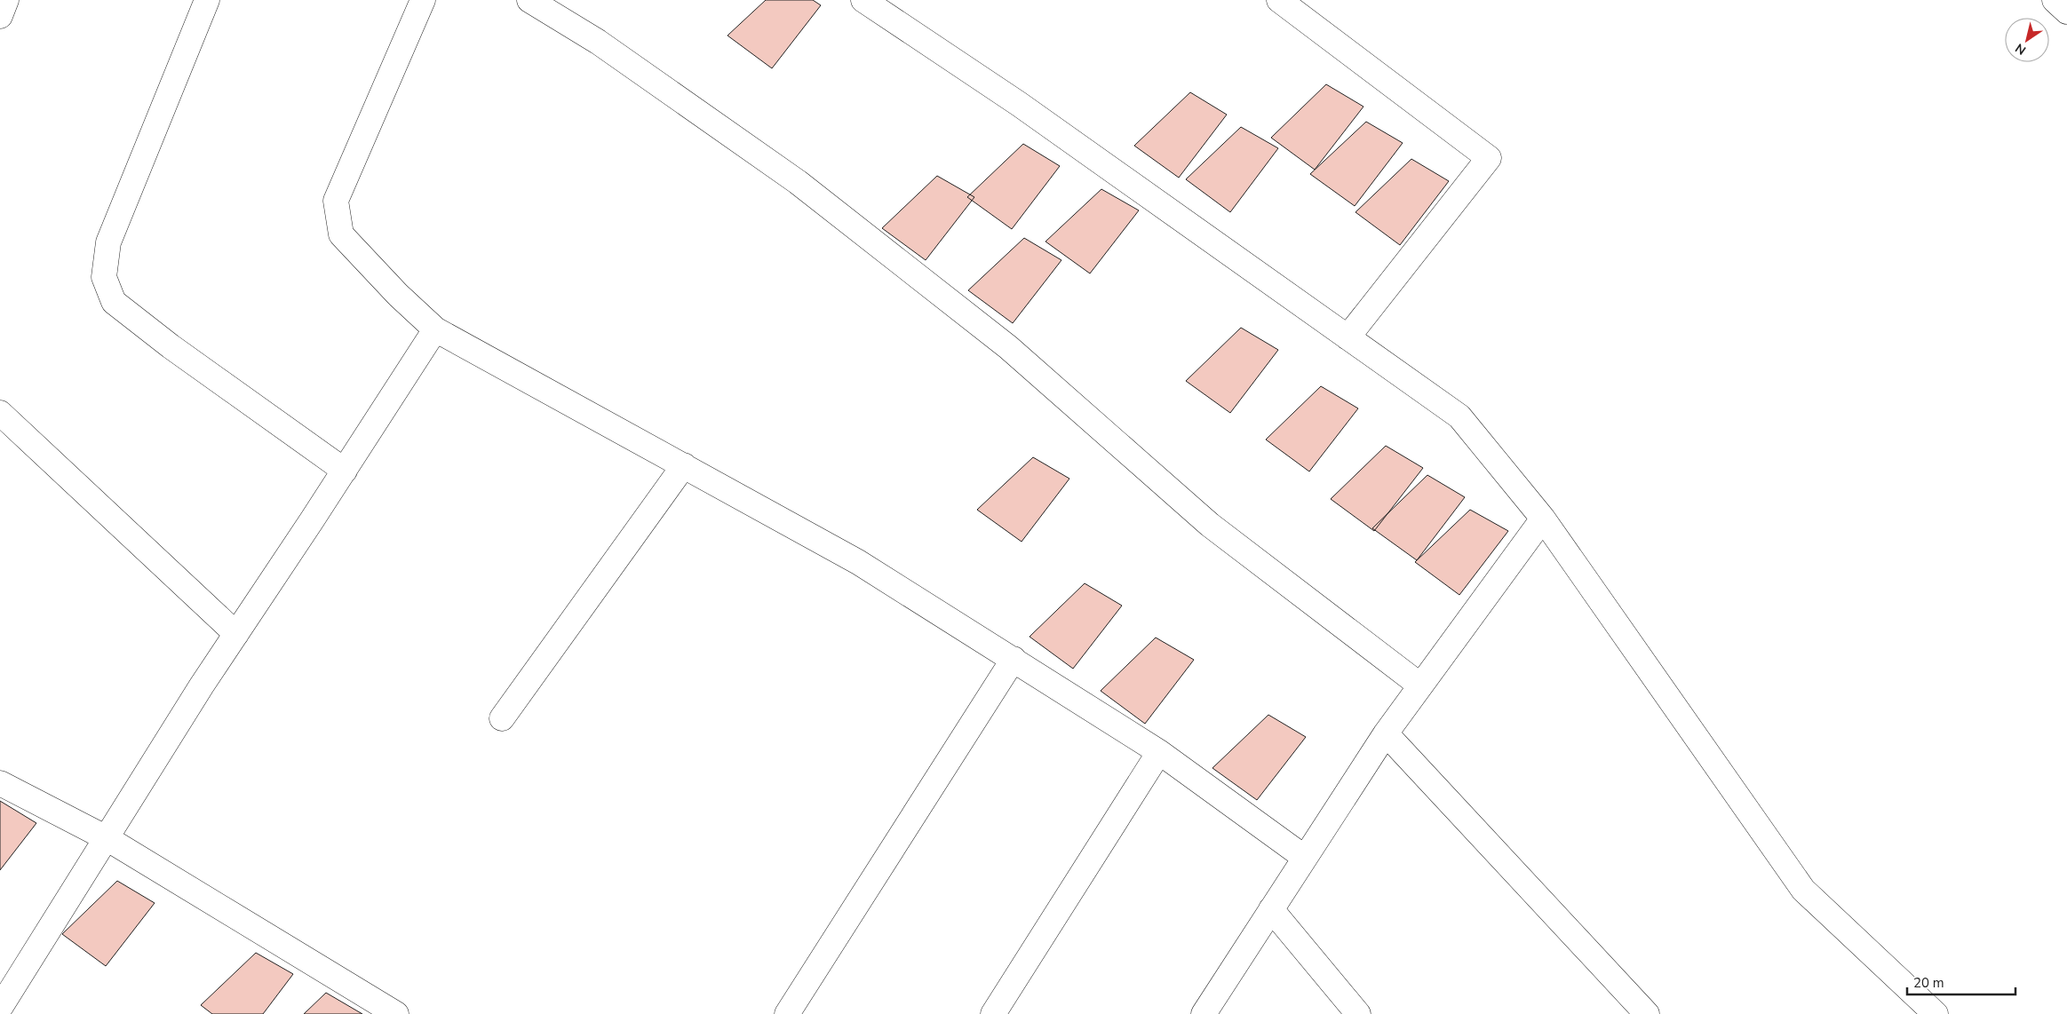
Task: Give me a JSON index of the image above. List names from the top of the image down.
{
  "scale_bar": "20 m",
  "north": "bottom left"
}
